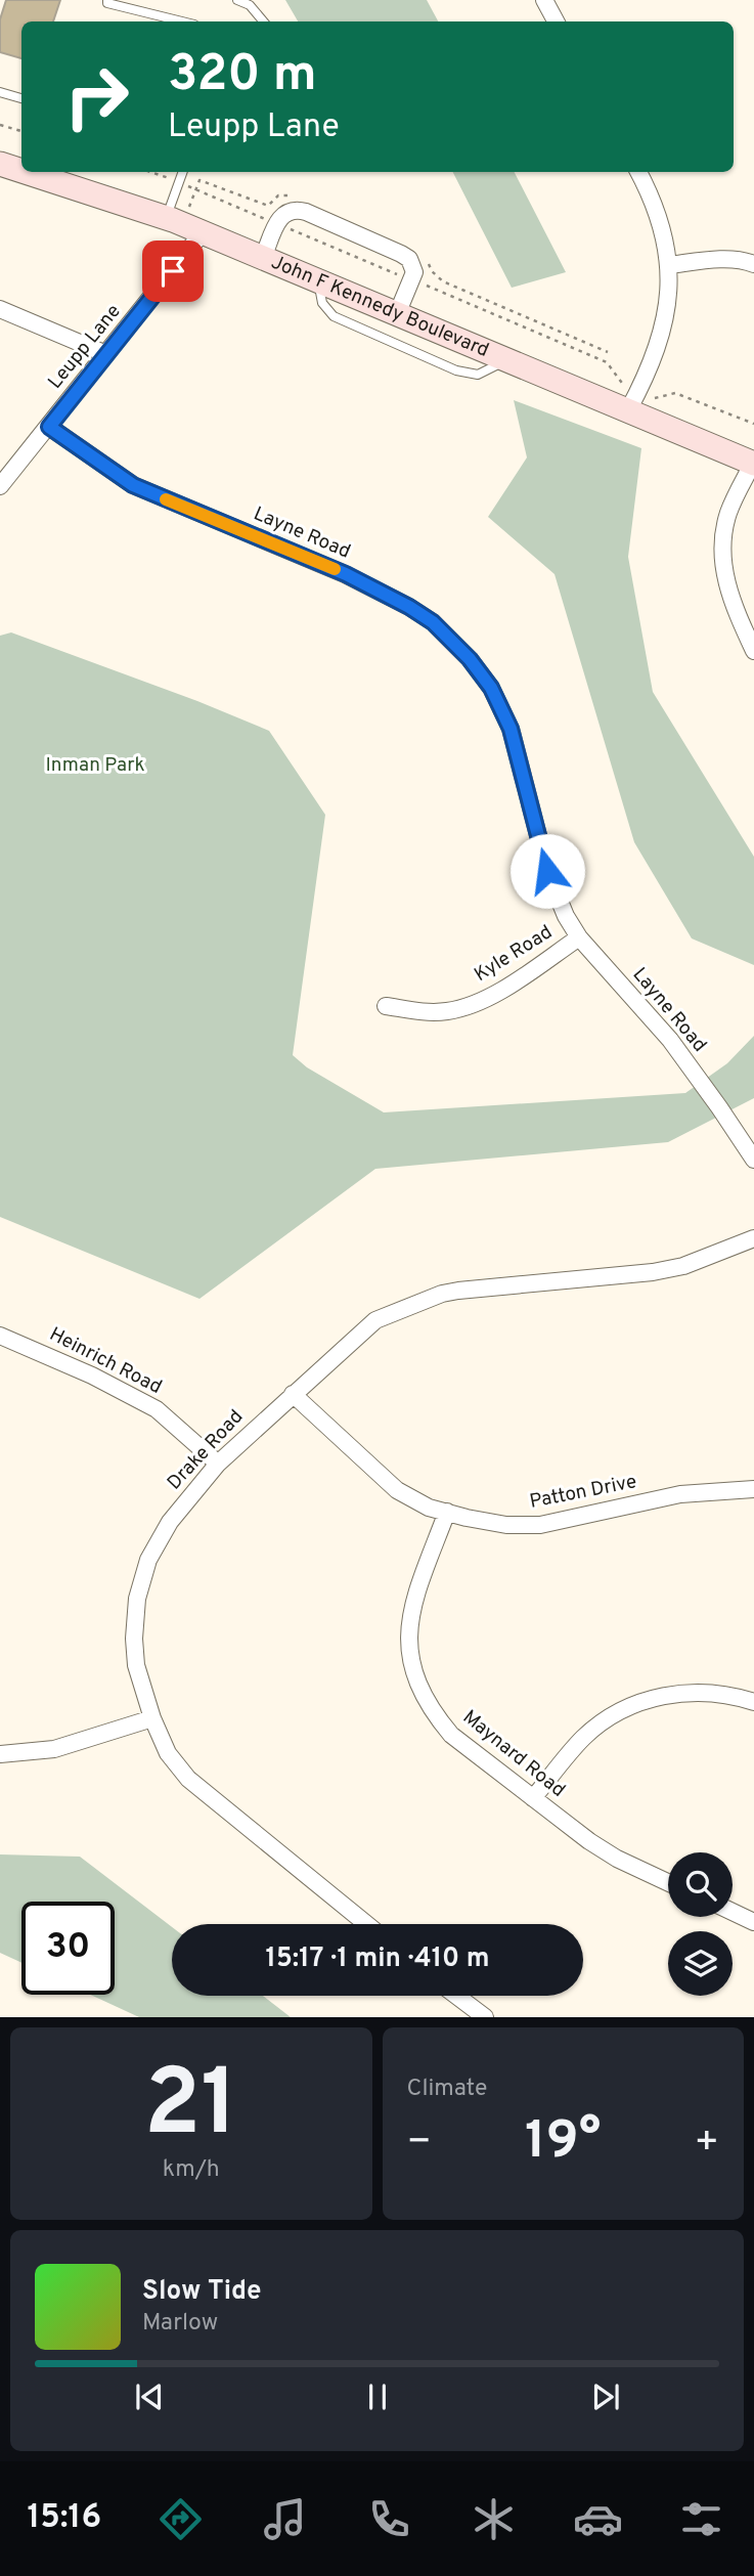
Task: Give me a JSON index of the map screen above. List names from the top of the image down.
{
  "streets": {
    "street": [
      "John F Kennedy Boulevard",
      "Leupp Lane",
      "Layne Road",
      "Kyle Road",
      "Heinrich Road",
      "Drake Road",
      "Patton Drive",
      "Maynard Road"
    ]
  },
  "crossings": [
    ["John F Kennedy Boulevard", "Leupp Lane"],
    ["Leupp Lane", "Layne Road"],
    ["Layne Road", "Kyle Road"],
    ["Heinrich Road", "Drake Road"],
    ["Drake Road", "Patton Drive"],
    ["Patton Drive", "Maynard Road"]
  ],
  "parks": ["Inman Park"],
  "page": {
    "turn": ["320 m", "Leupp Lane"],
    "limit": "30",
    "trip": "15:17 · 1 min · 410 m",
    "tile": [
      ["21", "km/h"],
      "Climate"
    ],
    "heat": ["−", "19°", "+"],
    "song": ["Slow Tide", "Marlow"],
    "tabs": "15:16"
  }
}
